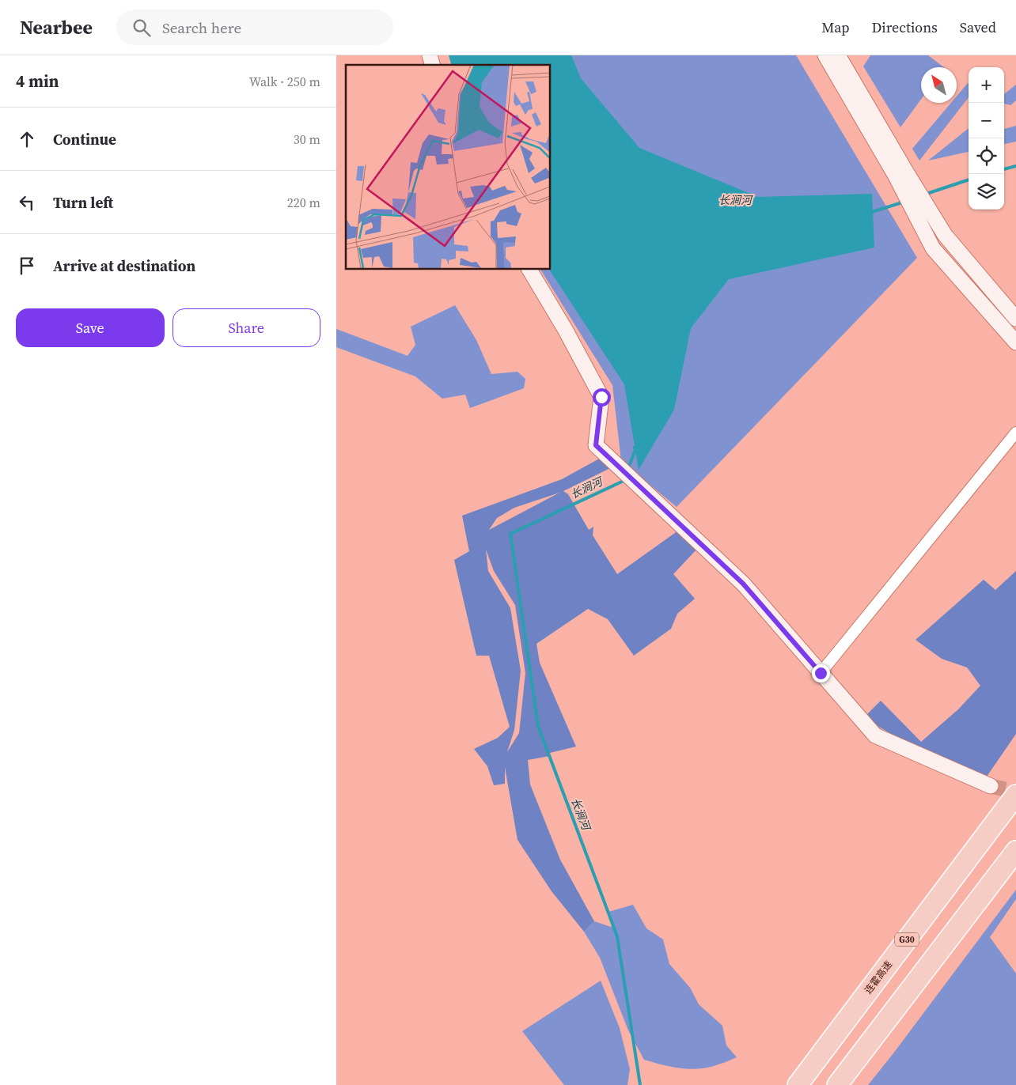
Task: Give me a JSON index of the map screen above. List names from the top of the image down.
{
  "streets": {
    "highway": ["G30", "连霍高速"]
  },
  "water": ["长涧河"],
  "north": "top left",
  "page": {
    "header": "Nearbee",
    "search": "Search here",
    "nav": ["Map", "Directions", "Saved"],
    "heading": ["4 min", "Walk · 250 m"],
    "map_buttons": ["+", "−"],
    "list": [
      ["Continue", "30 m"],
      ["Turn left", "220 m"],
      "Arrive at destination"
    ],
    "buttons": ["Save", "Share"]
  }
}
